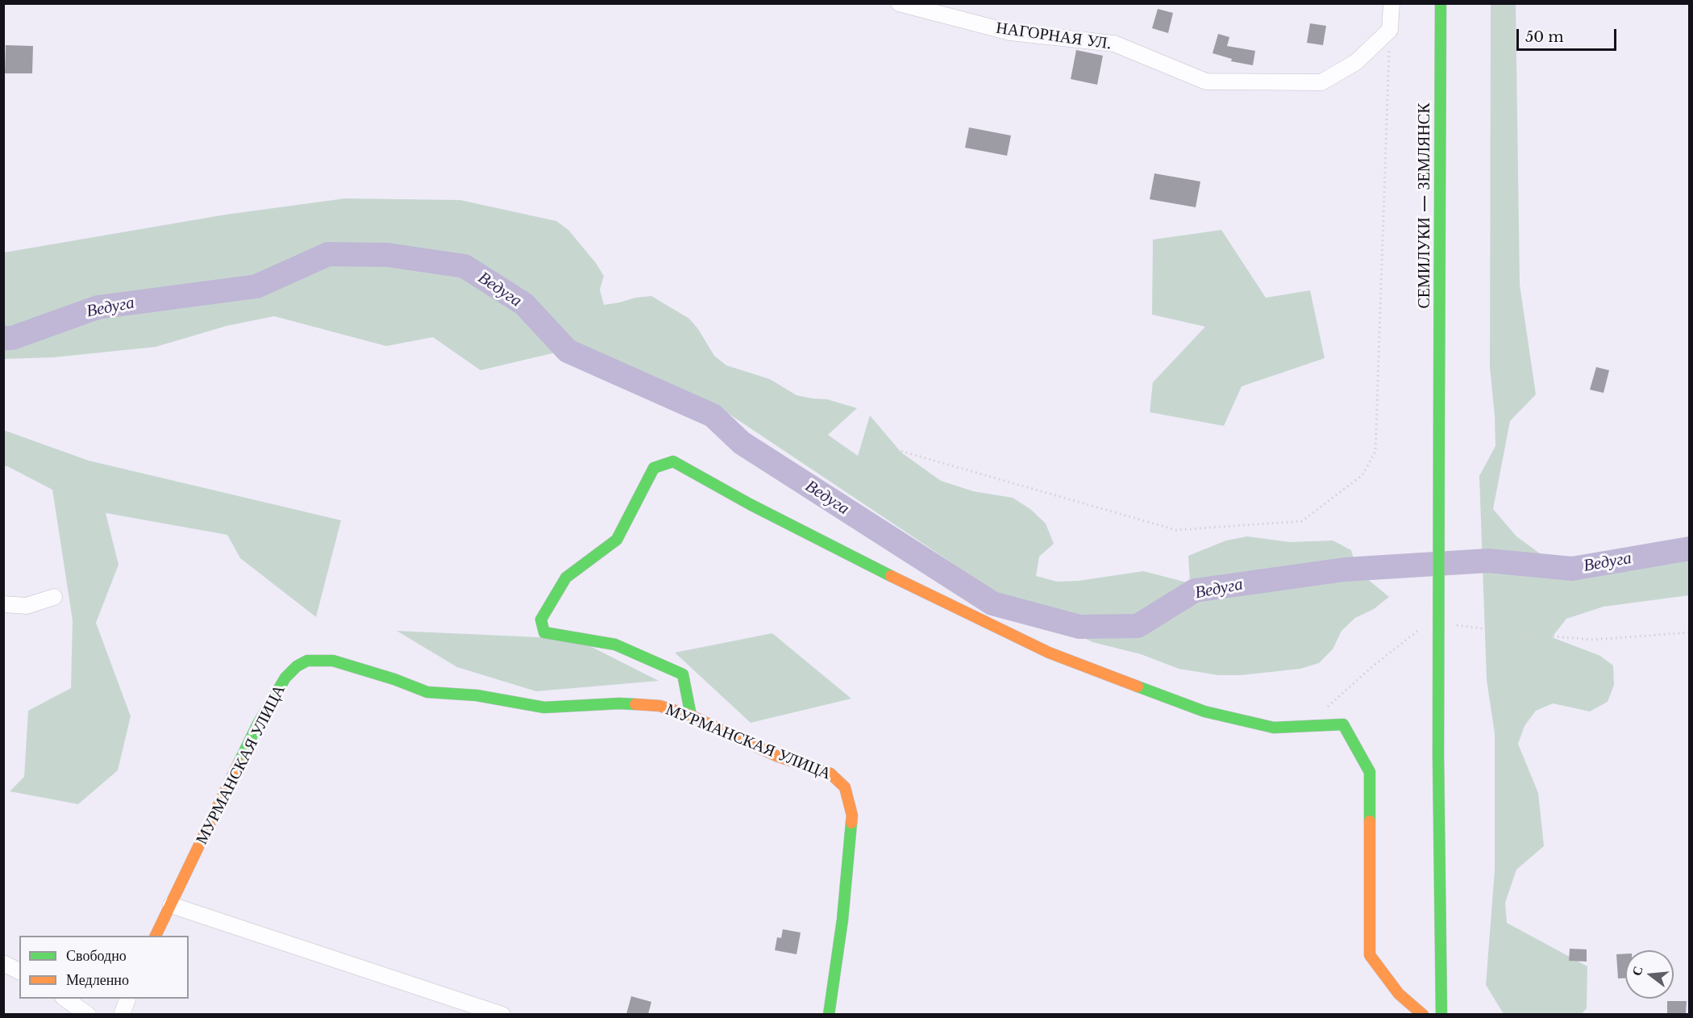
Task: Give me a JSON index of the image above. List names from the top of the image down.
{
  "streets": {
    "street": ["НАГОРНАЯ УЛ.", "СЕМИЛУКИ — ЗЕМЛЯНСК", "МУРМАНСКАЯ УЛИЦА"]
  },
  "water": ["Ведуга"],
  "legend": ["Свободно", "Медленно"],
  "scale_bar": "50 m",
  "north": "left"
}
